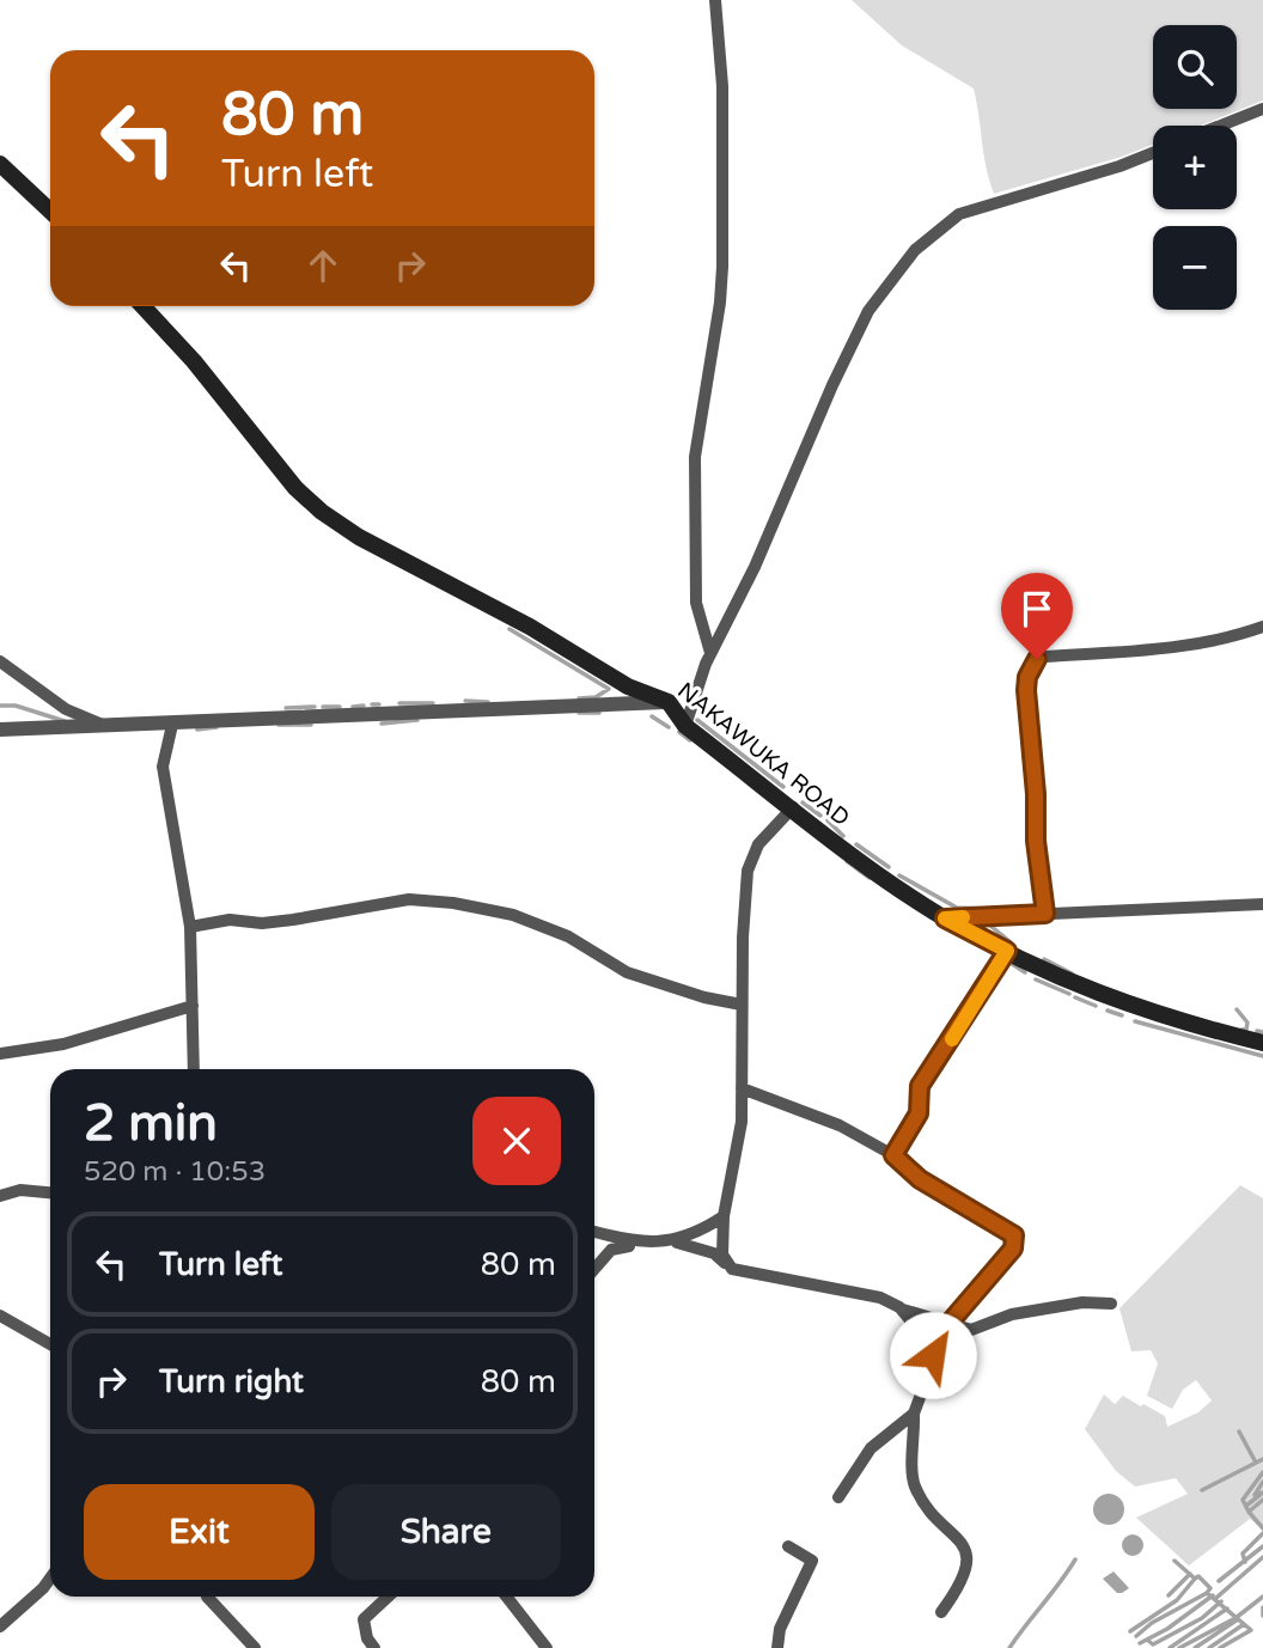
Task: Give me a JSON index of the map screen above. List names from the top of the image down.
{
  "streets": {
    "main road": ["NAKAWUKA ROAD"]
  },
  "page": {
    "map_buttons": ["+", "−"],
    "turn": ["80 m", "Turn left"],
    "heading": ["2 min", "520 m · 10:53"],
    "list": [
      {
        "name": "Turn left",
        "value": "80 m"
      },
      {
        "name": "Turn right",
        "value": "80 m"
      }
    ],
    "buttons": ["Exit", "Share"]
  }
}
